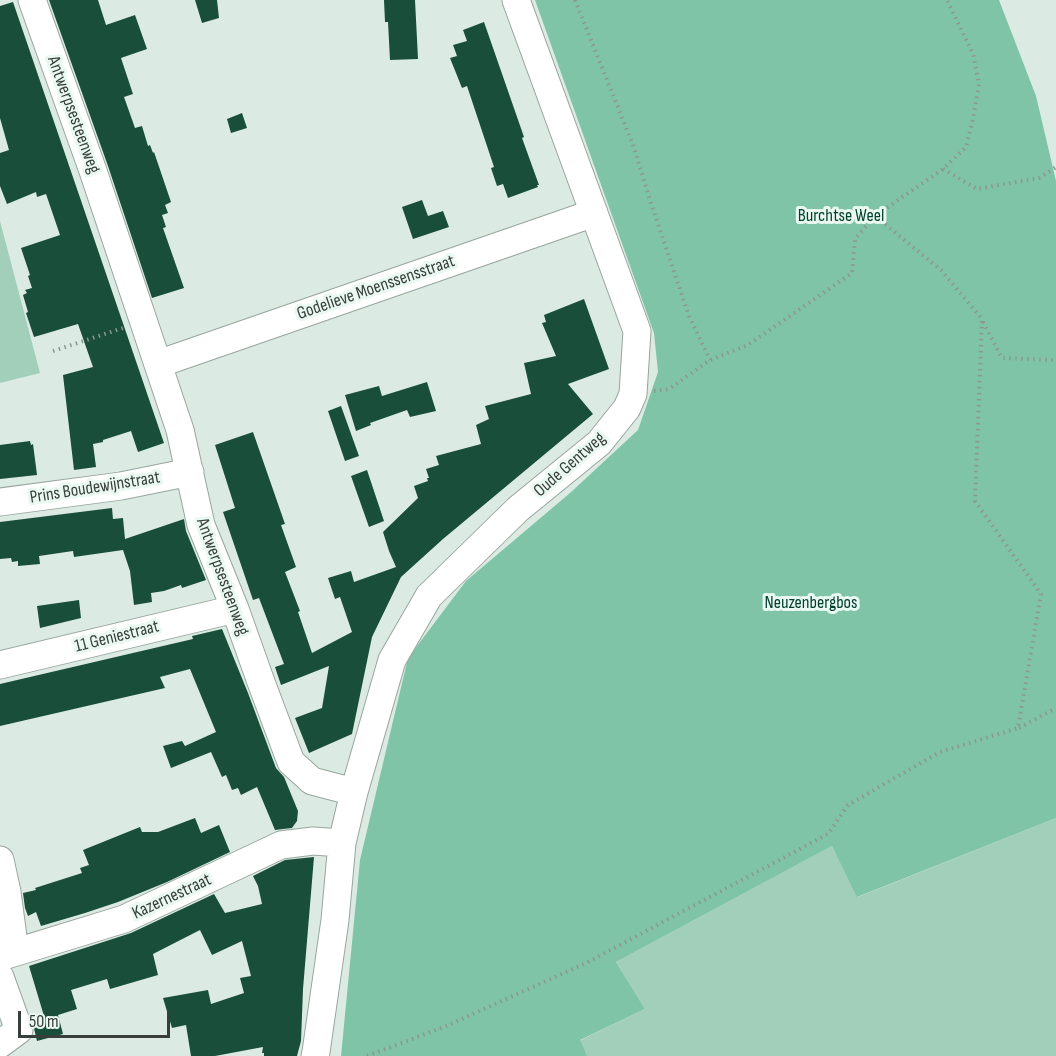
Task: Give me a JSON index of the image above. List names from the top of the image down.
{
  "streets": {
    "street": [
      "Antwerpsesteenweg",
      "Godelieve Moenssensstraat",
      "Oude Gentweg",
      "Prins Boudewijnstraat",
      "11 Geniestraat",
      "Kazernestraat"
    ]
  },
  "crossings": [
    ["Antwerpsesteenweg", "Godelieve Moenssensstraat"],
    ["Antwerpsesteenweg", "Oude Gentweg"],
    ["Antwerpsesteenweg", "Prins Boudewijnstraat"],
    ["Antwerpsesteenweg", "11 Geniestraat"],
    ["Godelieve Moenssensstraat", "Oude Gentweg"]
  ],
  "parks": ["Burchtse Weel", "Neuzenbergbos"],
  "scale_bar": "50 m"
}
